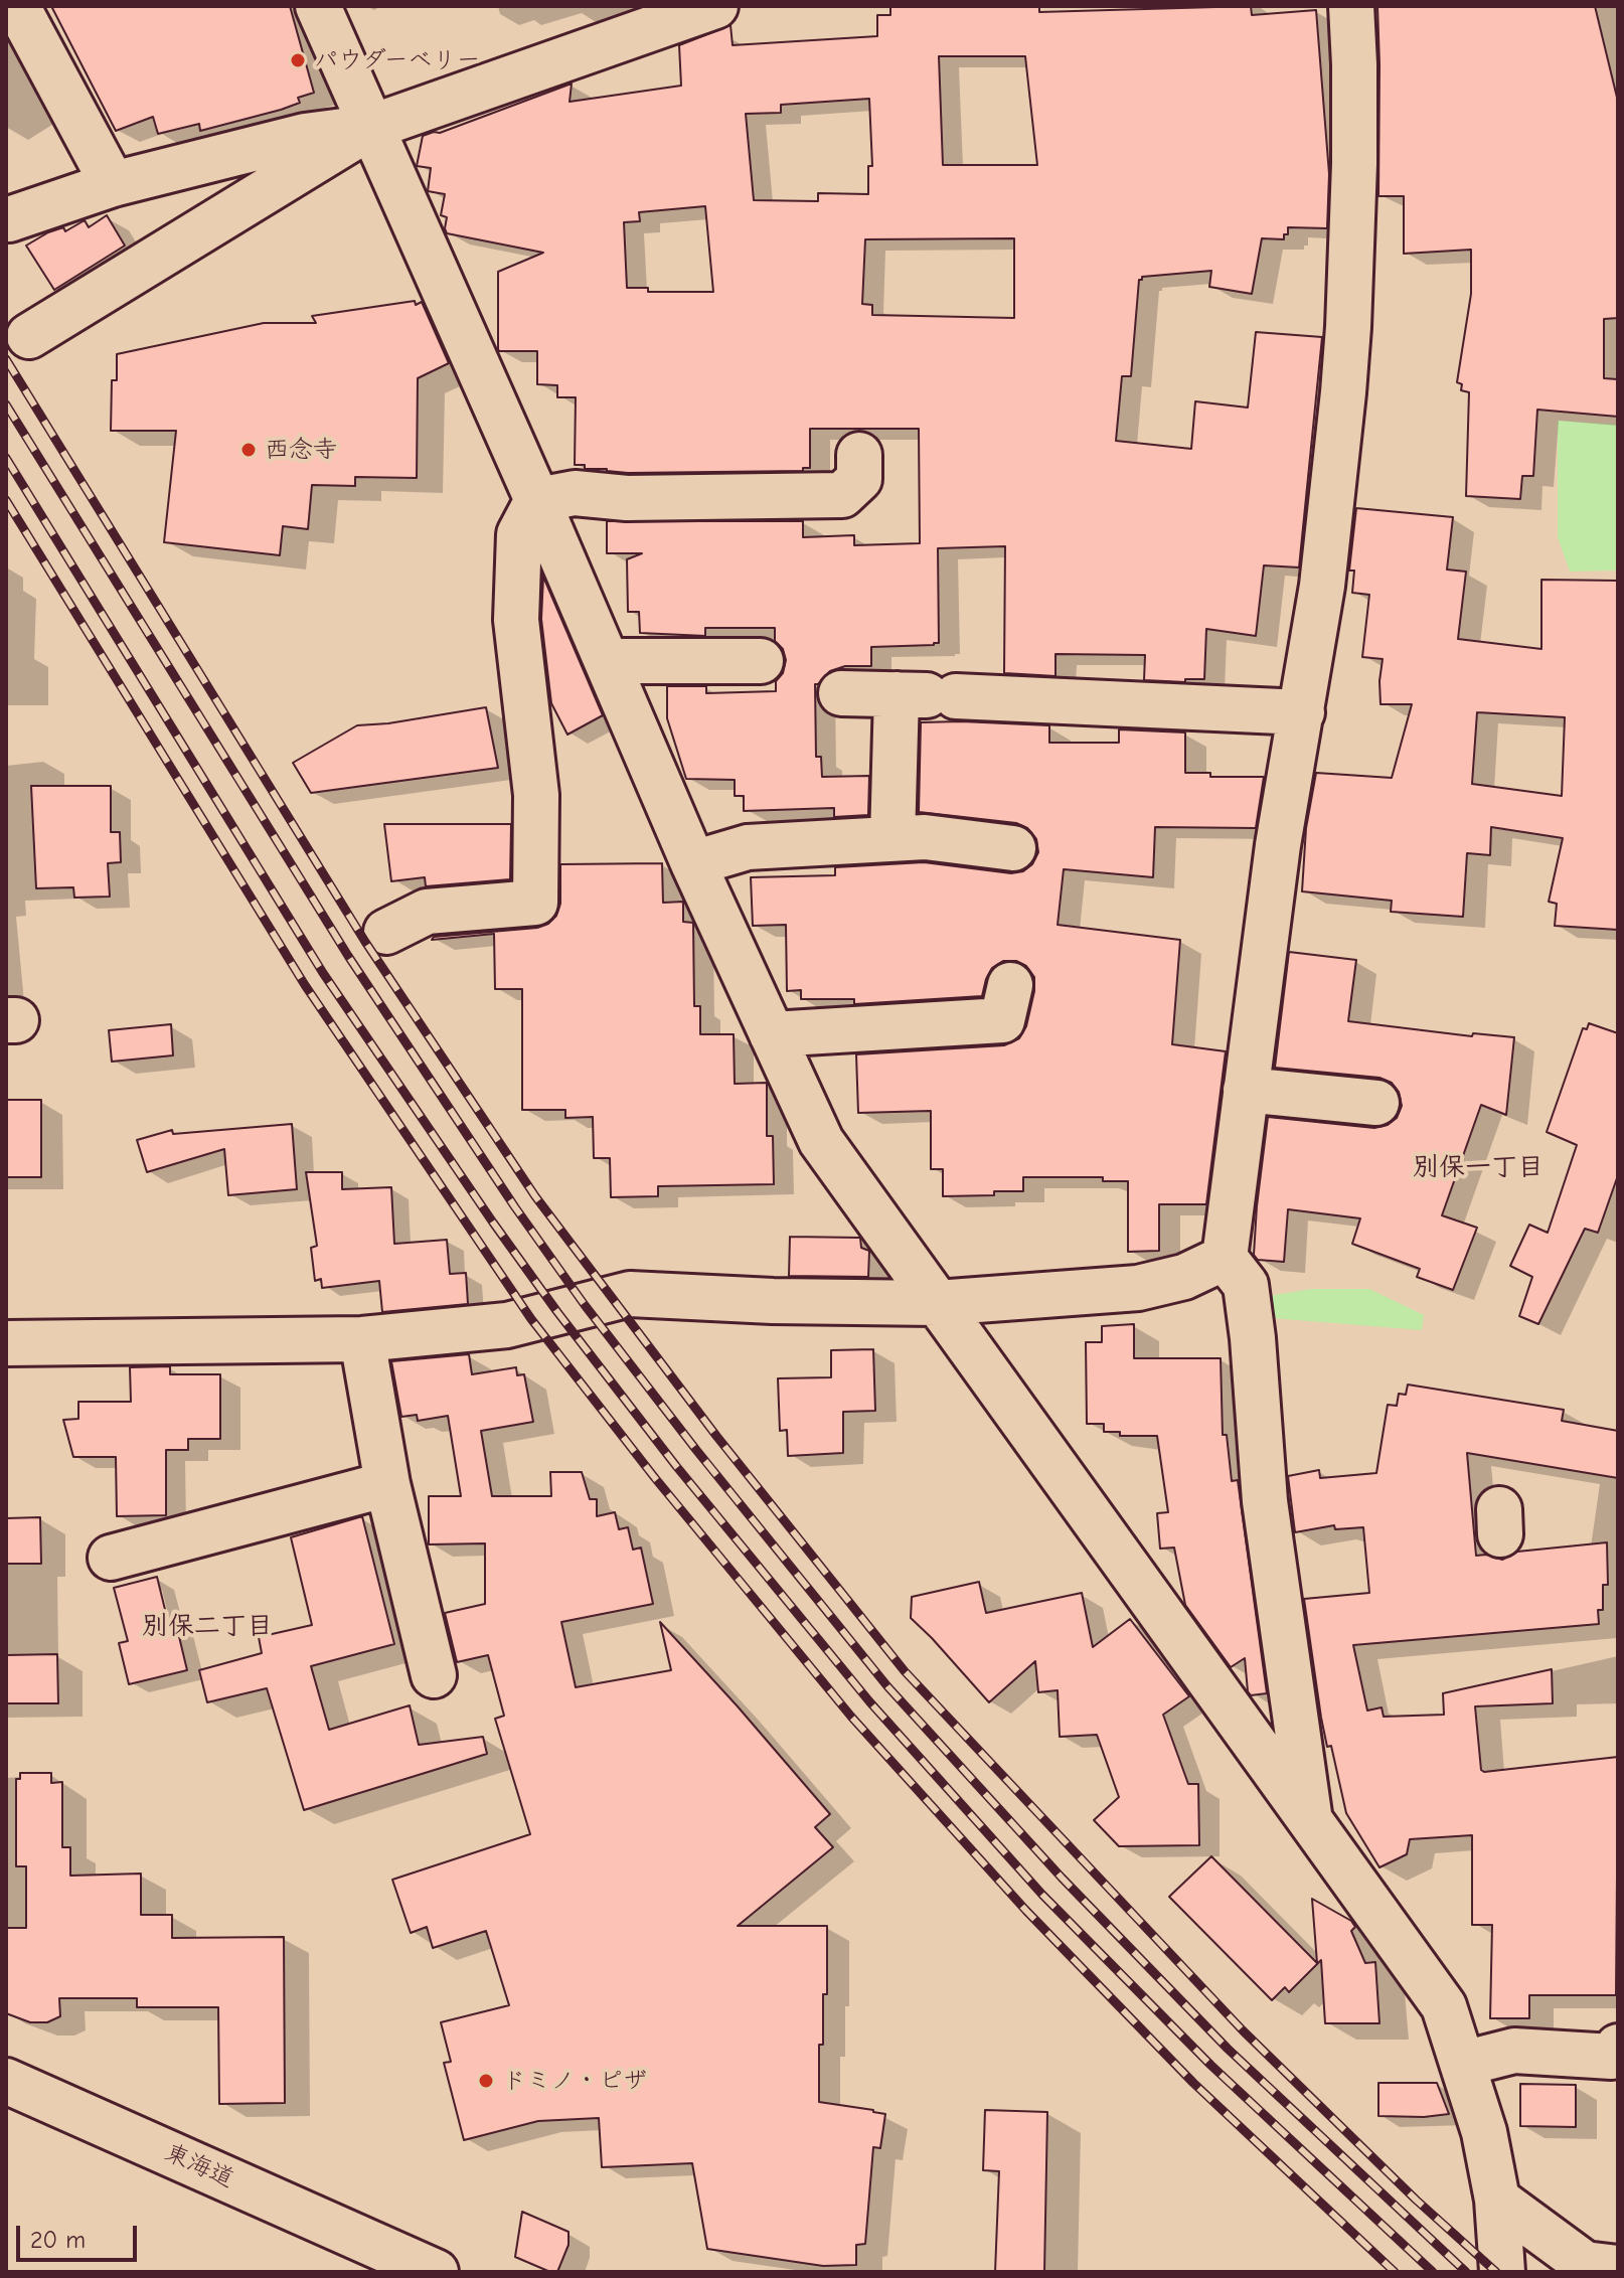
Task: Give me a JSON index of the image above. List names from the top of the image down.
{
  "streets": {
    "main road": ["東海道"]
  },
  "districts": ["別保一丁目", "別保二丁目"],
  "places": ["パウダーベリー", "西念寺", "ドミノ・ピザ"],
  "scale_bar": "20 m"
}
